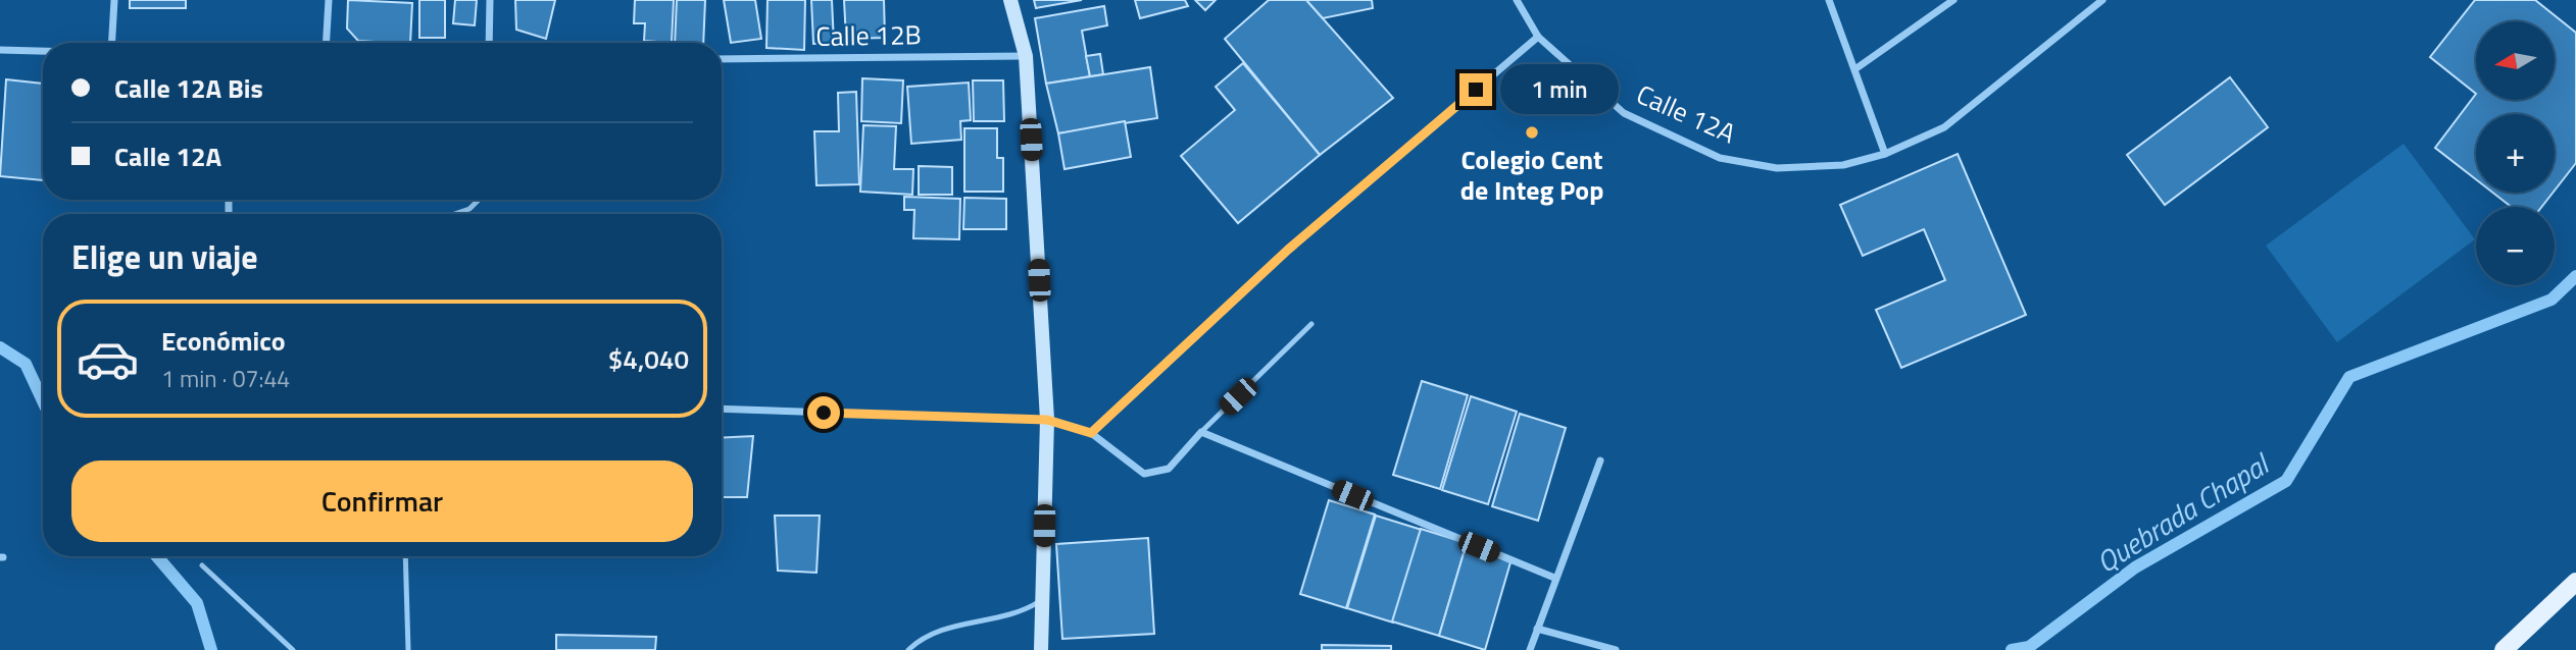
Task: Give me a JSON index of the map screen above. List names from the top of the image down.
{
  "streets": {
    "street": ["Calle 12B", "Calle 12A"]
  },
  "water": ["Quebrada Chapal"],
  "places": ["Colegio Cent de Integ Pop"],
  "north": "left",
  "page": {
    "map_buttons": ["+", "−"],
    "banner": ["Calle 12A Bis", "Calle 12A"],
    "bubble": "1 min",
    "heading": "Elige un viaje",
    "list": [
      {
        "name": "Económico",
        "note": "1 min · 07:44",
        "value": "$4,040"
      }
    ],
    "buttons": "Confirmar"
  }
}
